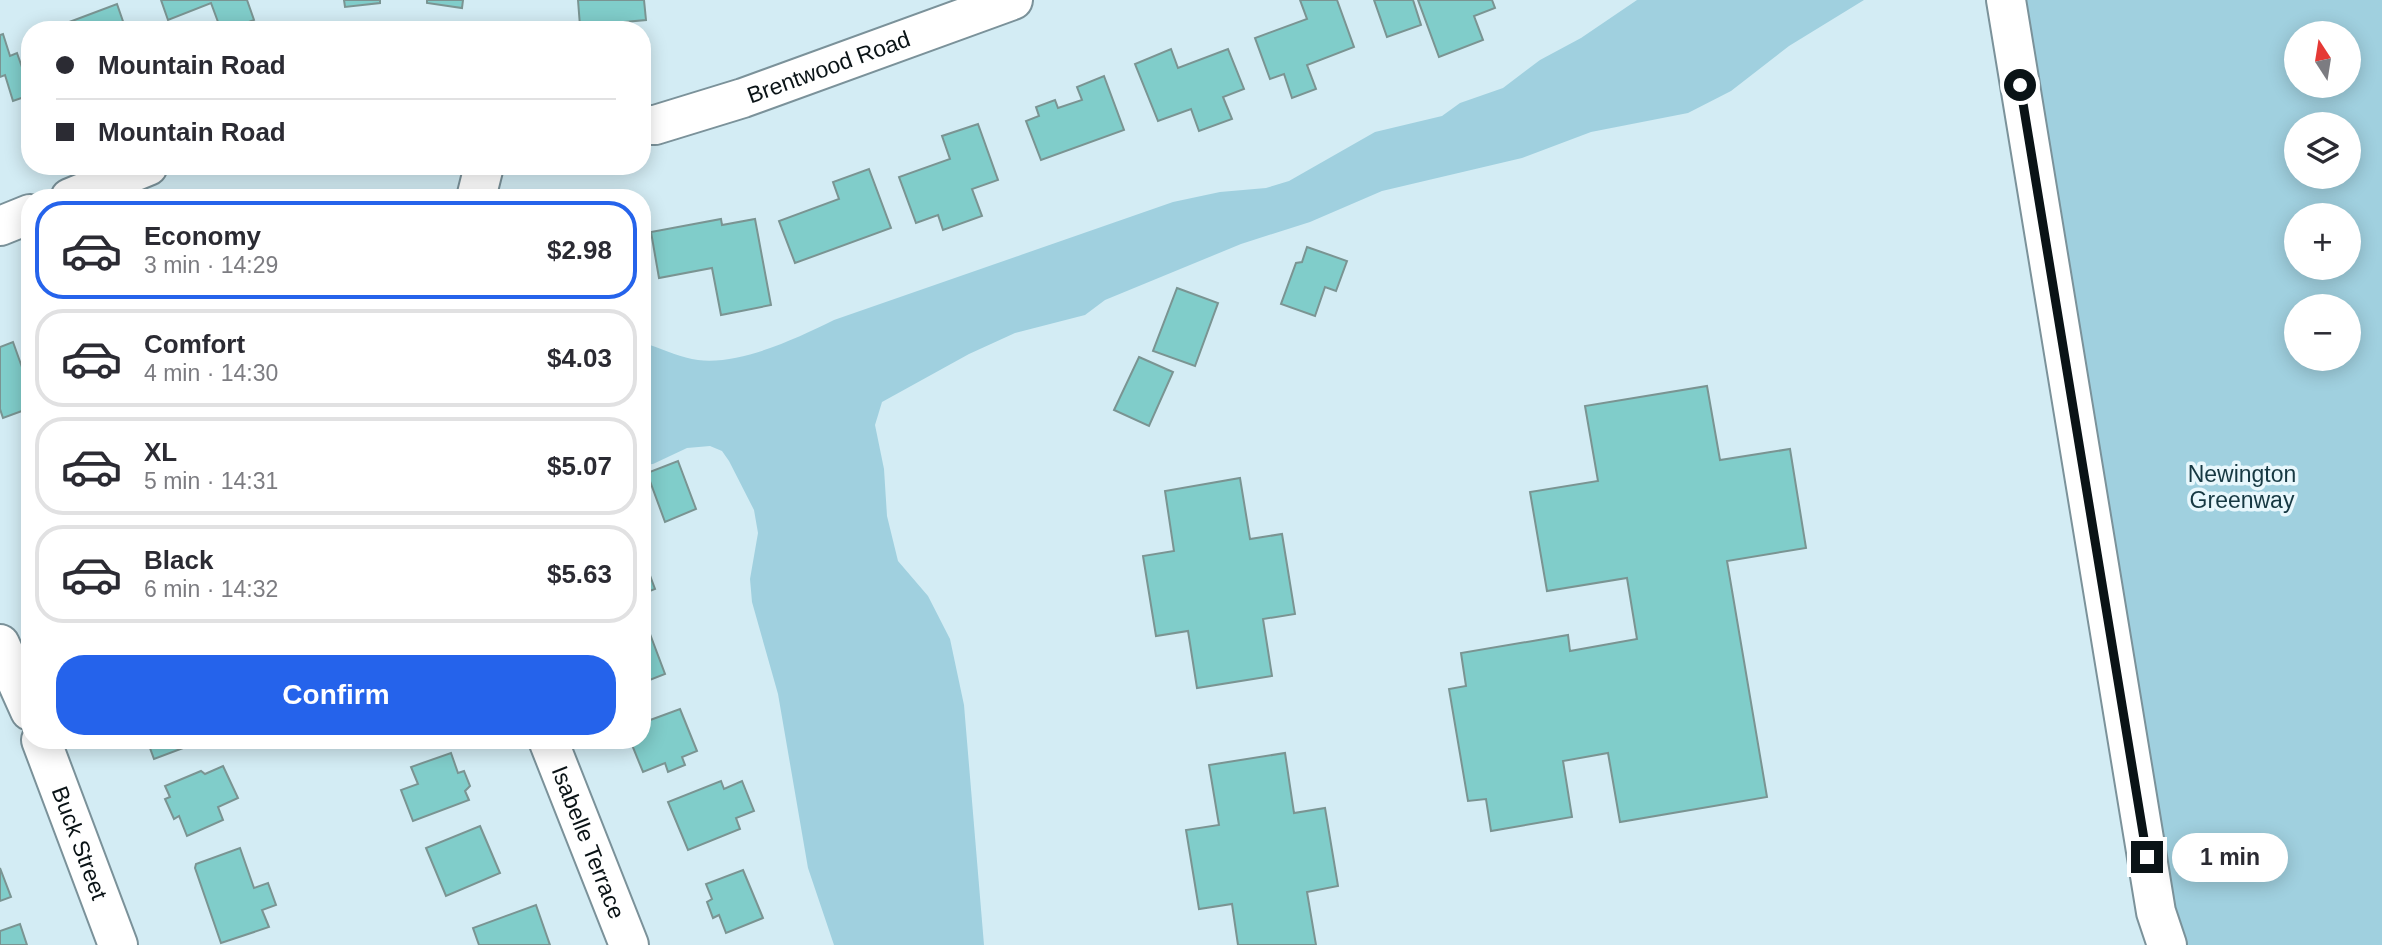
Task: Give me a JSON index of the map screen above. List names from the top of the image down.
{
  "streets": {
    "street": ["Brentwood Road", "Buck Street", "Isabelle Terrace"]
  },
  "parks": ["Newington Greenway"],
  "north": "top",
  "page": {
    "map_buttons": ["+", "−"],
    "banner": ["Mountain Road", "Mountain Road"],
    "list": [
      {
        "name": "Economy",
        "note": "3 min · 14:29",
        "value": "$2.98"
      },
      {
        "name": "Comfort",
        "note": "4 min · 14:30",
        "value": "$4.03"
      },
      {
        "name": "XL",
        "note": "5 min · 14:31",
        "value": "$5.07"
      },
      {
        "name": "Black",
        "note": "6 min · 14:32",
        "value": "$5.63"
      }
    ],
    "buttons": "Confirm",
    "bubble": "1 min"
  }
}
